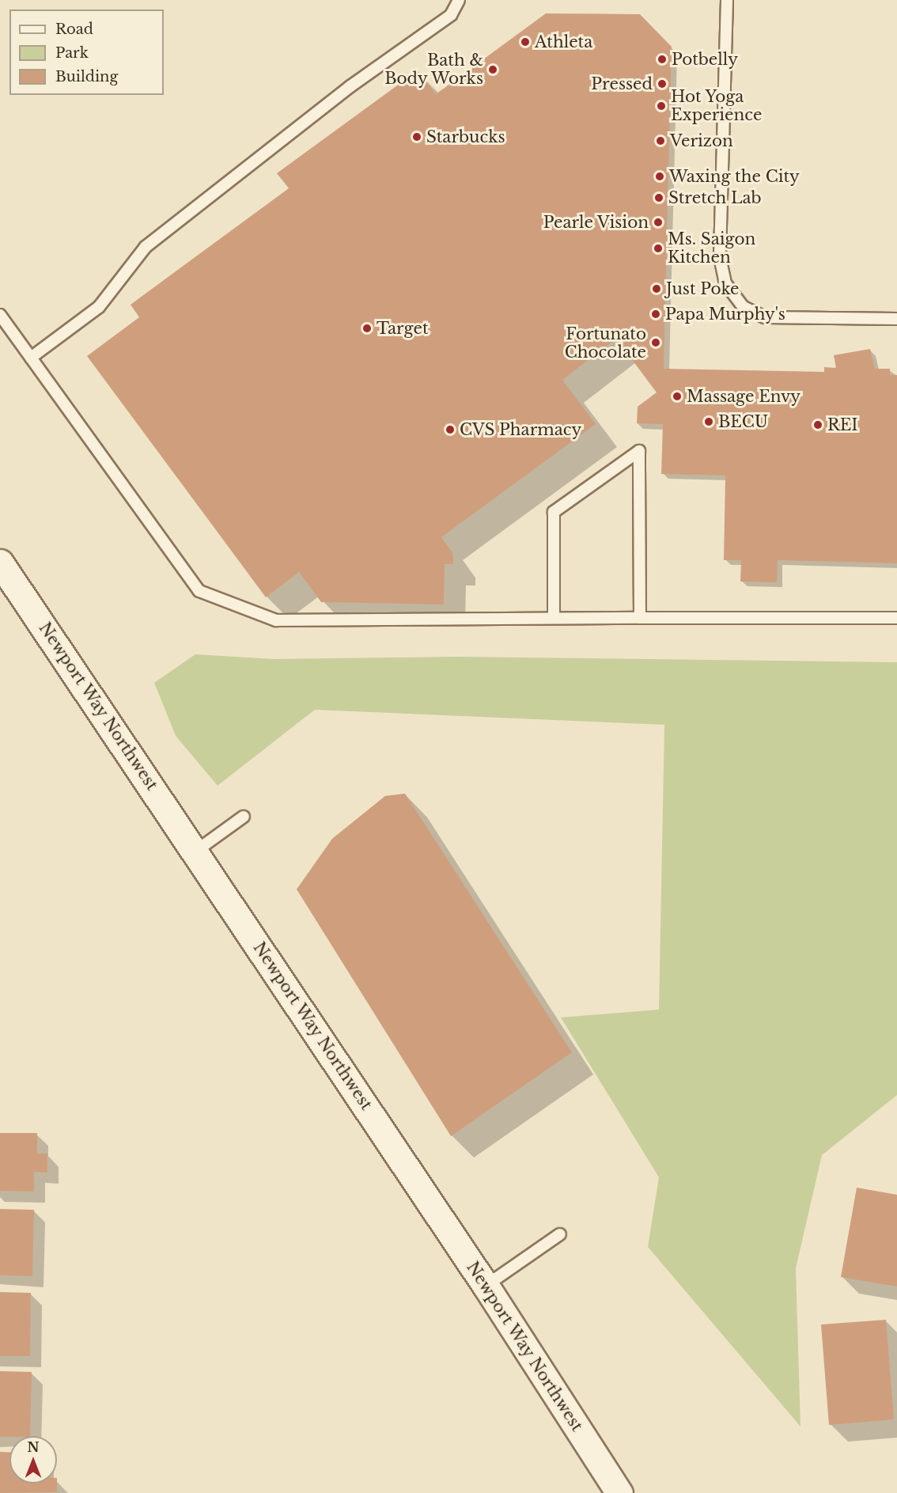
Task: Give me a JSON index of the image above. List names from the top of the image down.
{
  "streets": {
    "street": ["Newport Way Northwest"]
  },
  "places": [
    "Athleta",
    "Potbelly",
    "Bath & Body Works",
    "Pressed",
    "Hot Yoga Experience",
    "Starbucks",
    "Verizon",
    "Waxing the City",
    "Stretch Lab",
    "Pearle Vision",
    "Ms. Saigon Kitchen",
    "Just Poke",
    "Papa Murphy's",
    "Target",
    "Fortunato Chocolate",
    "Massage Envy",
    "BECU",
    "REI",
    "CVS Pharmacy"
  ],
  "legend": ["Road", "Park", "Building"],
  "north": "top"
}
